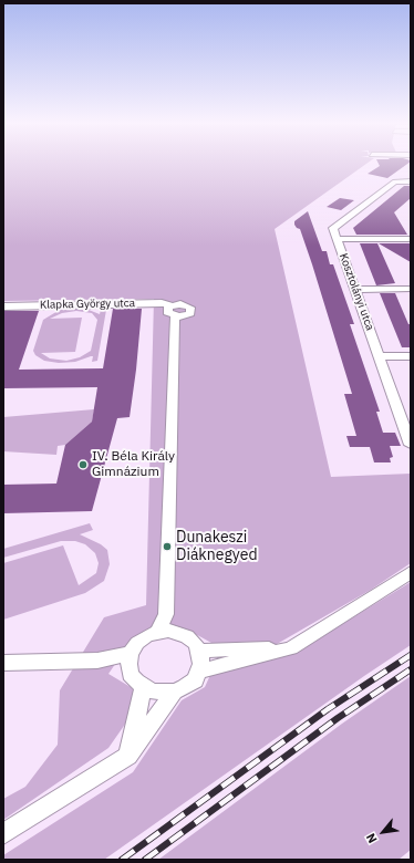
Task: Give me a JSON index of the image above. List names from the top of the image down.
{
  "streets": {
    "street": ["Kosztolányi utca", "Klapka György utca"]
  },
  "places": ["IV. Béla Király Gimnázium", "Dunakeszi Diáknegyed"],
  "north": "bottom left"
}
